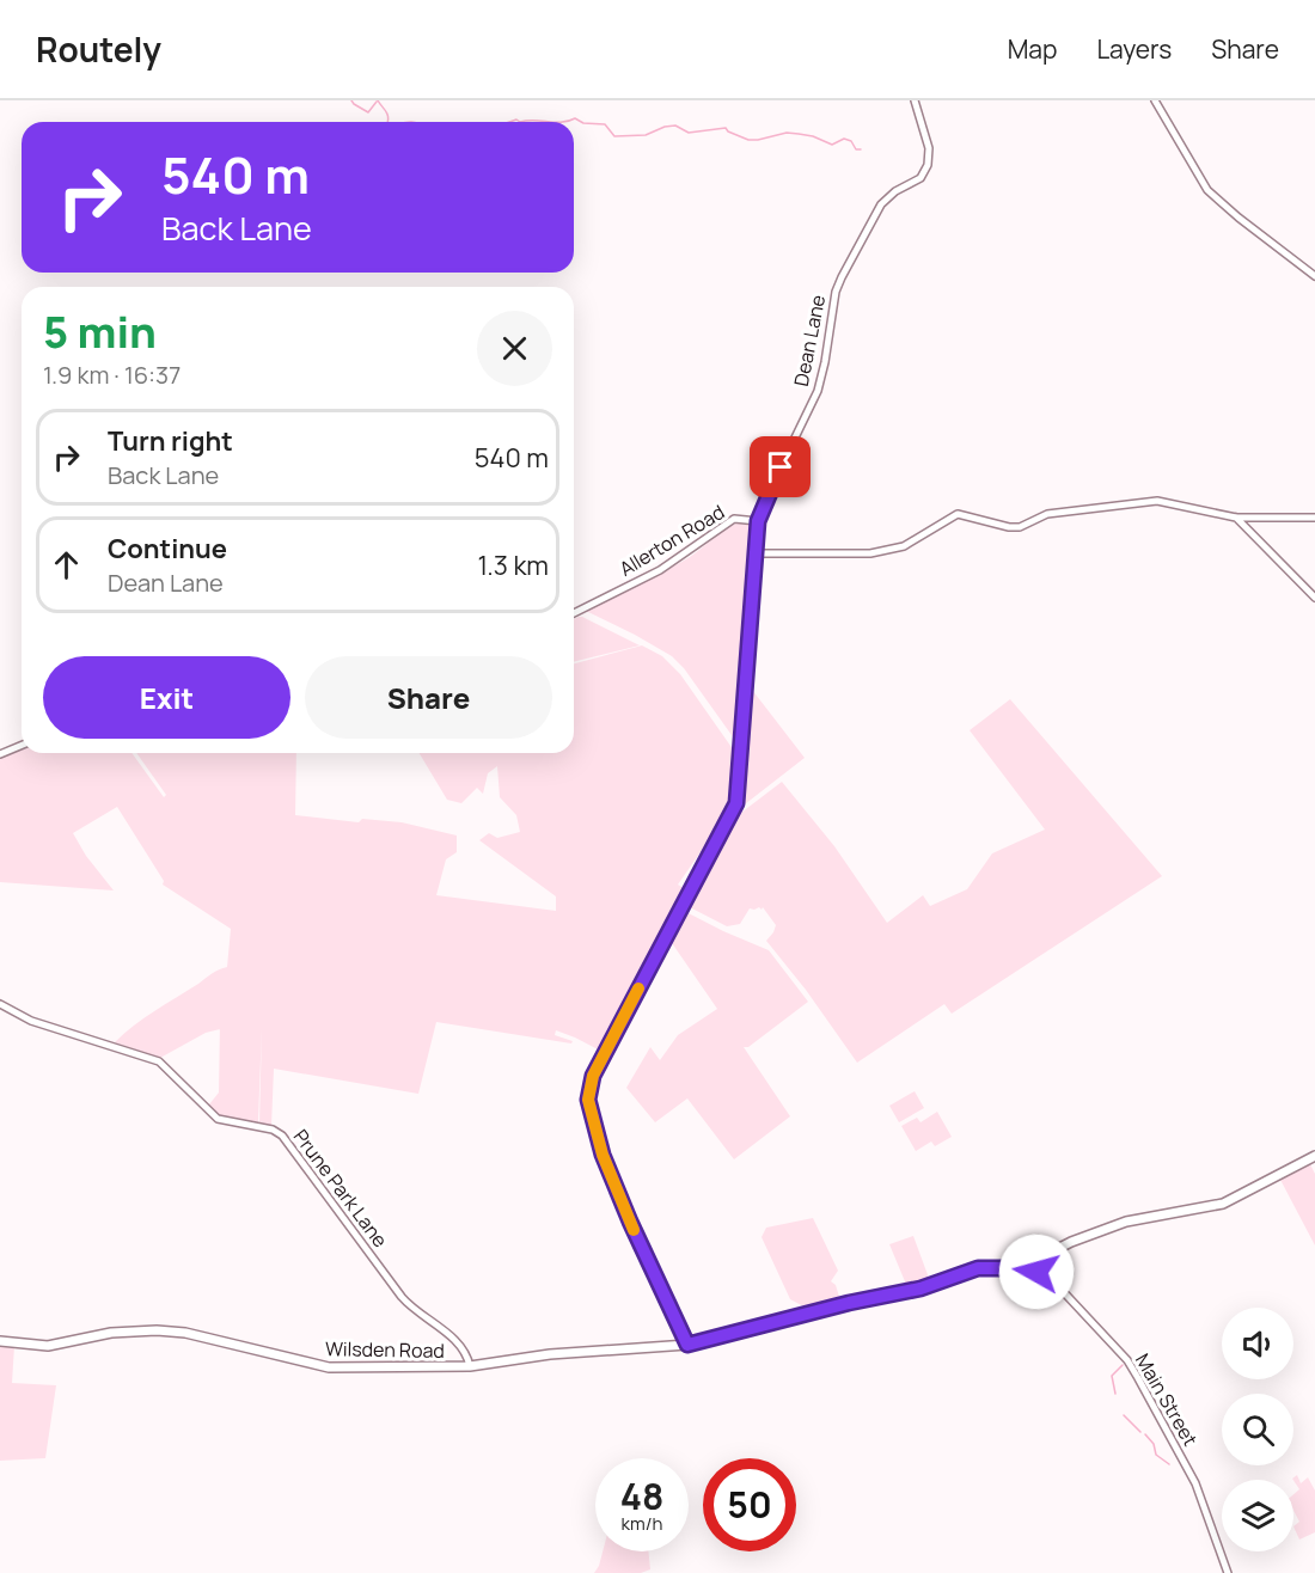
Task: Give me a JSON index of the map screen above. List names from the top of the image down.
{
  "streets": {
    "main road": ["Wilsden Road"],
    "street": [
      "Dean Lane",
      "Allerton Road",
      "Prune Park Lane",
      "Main Street"
    ]
  },
  "crossings": [
    ["Dean Lane", "Allerton Road"],
    ["Dean Lane", "Wilsden Road"],
    ["Prune Park Lane", "Wilsden Road"],
    ["Wilsden Road", "Main Street"]
  ],
  "page": {
    "header": "Routely",
    "nav": ["Map", "Layers", "Share"],
    "turn": ["540 m", "Back Lane"],
    "heading": ["5 min", "1.9 km · 16:37"],
    "list": [
      {
        "name": "Turn right",
        "note": "Back Lane",
        "value": "540 m"
      },
      {
        "name": "Continue",
        "note": "Dean Lane",
        "value": "1.3 km"
      }
    ],
    "buttons": ["Exit", "Share"],
    "speed": "48 km/h",
    "limit": "50"
  }
}
